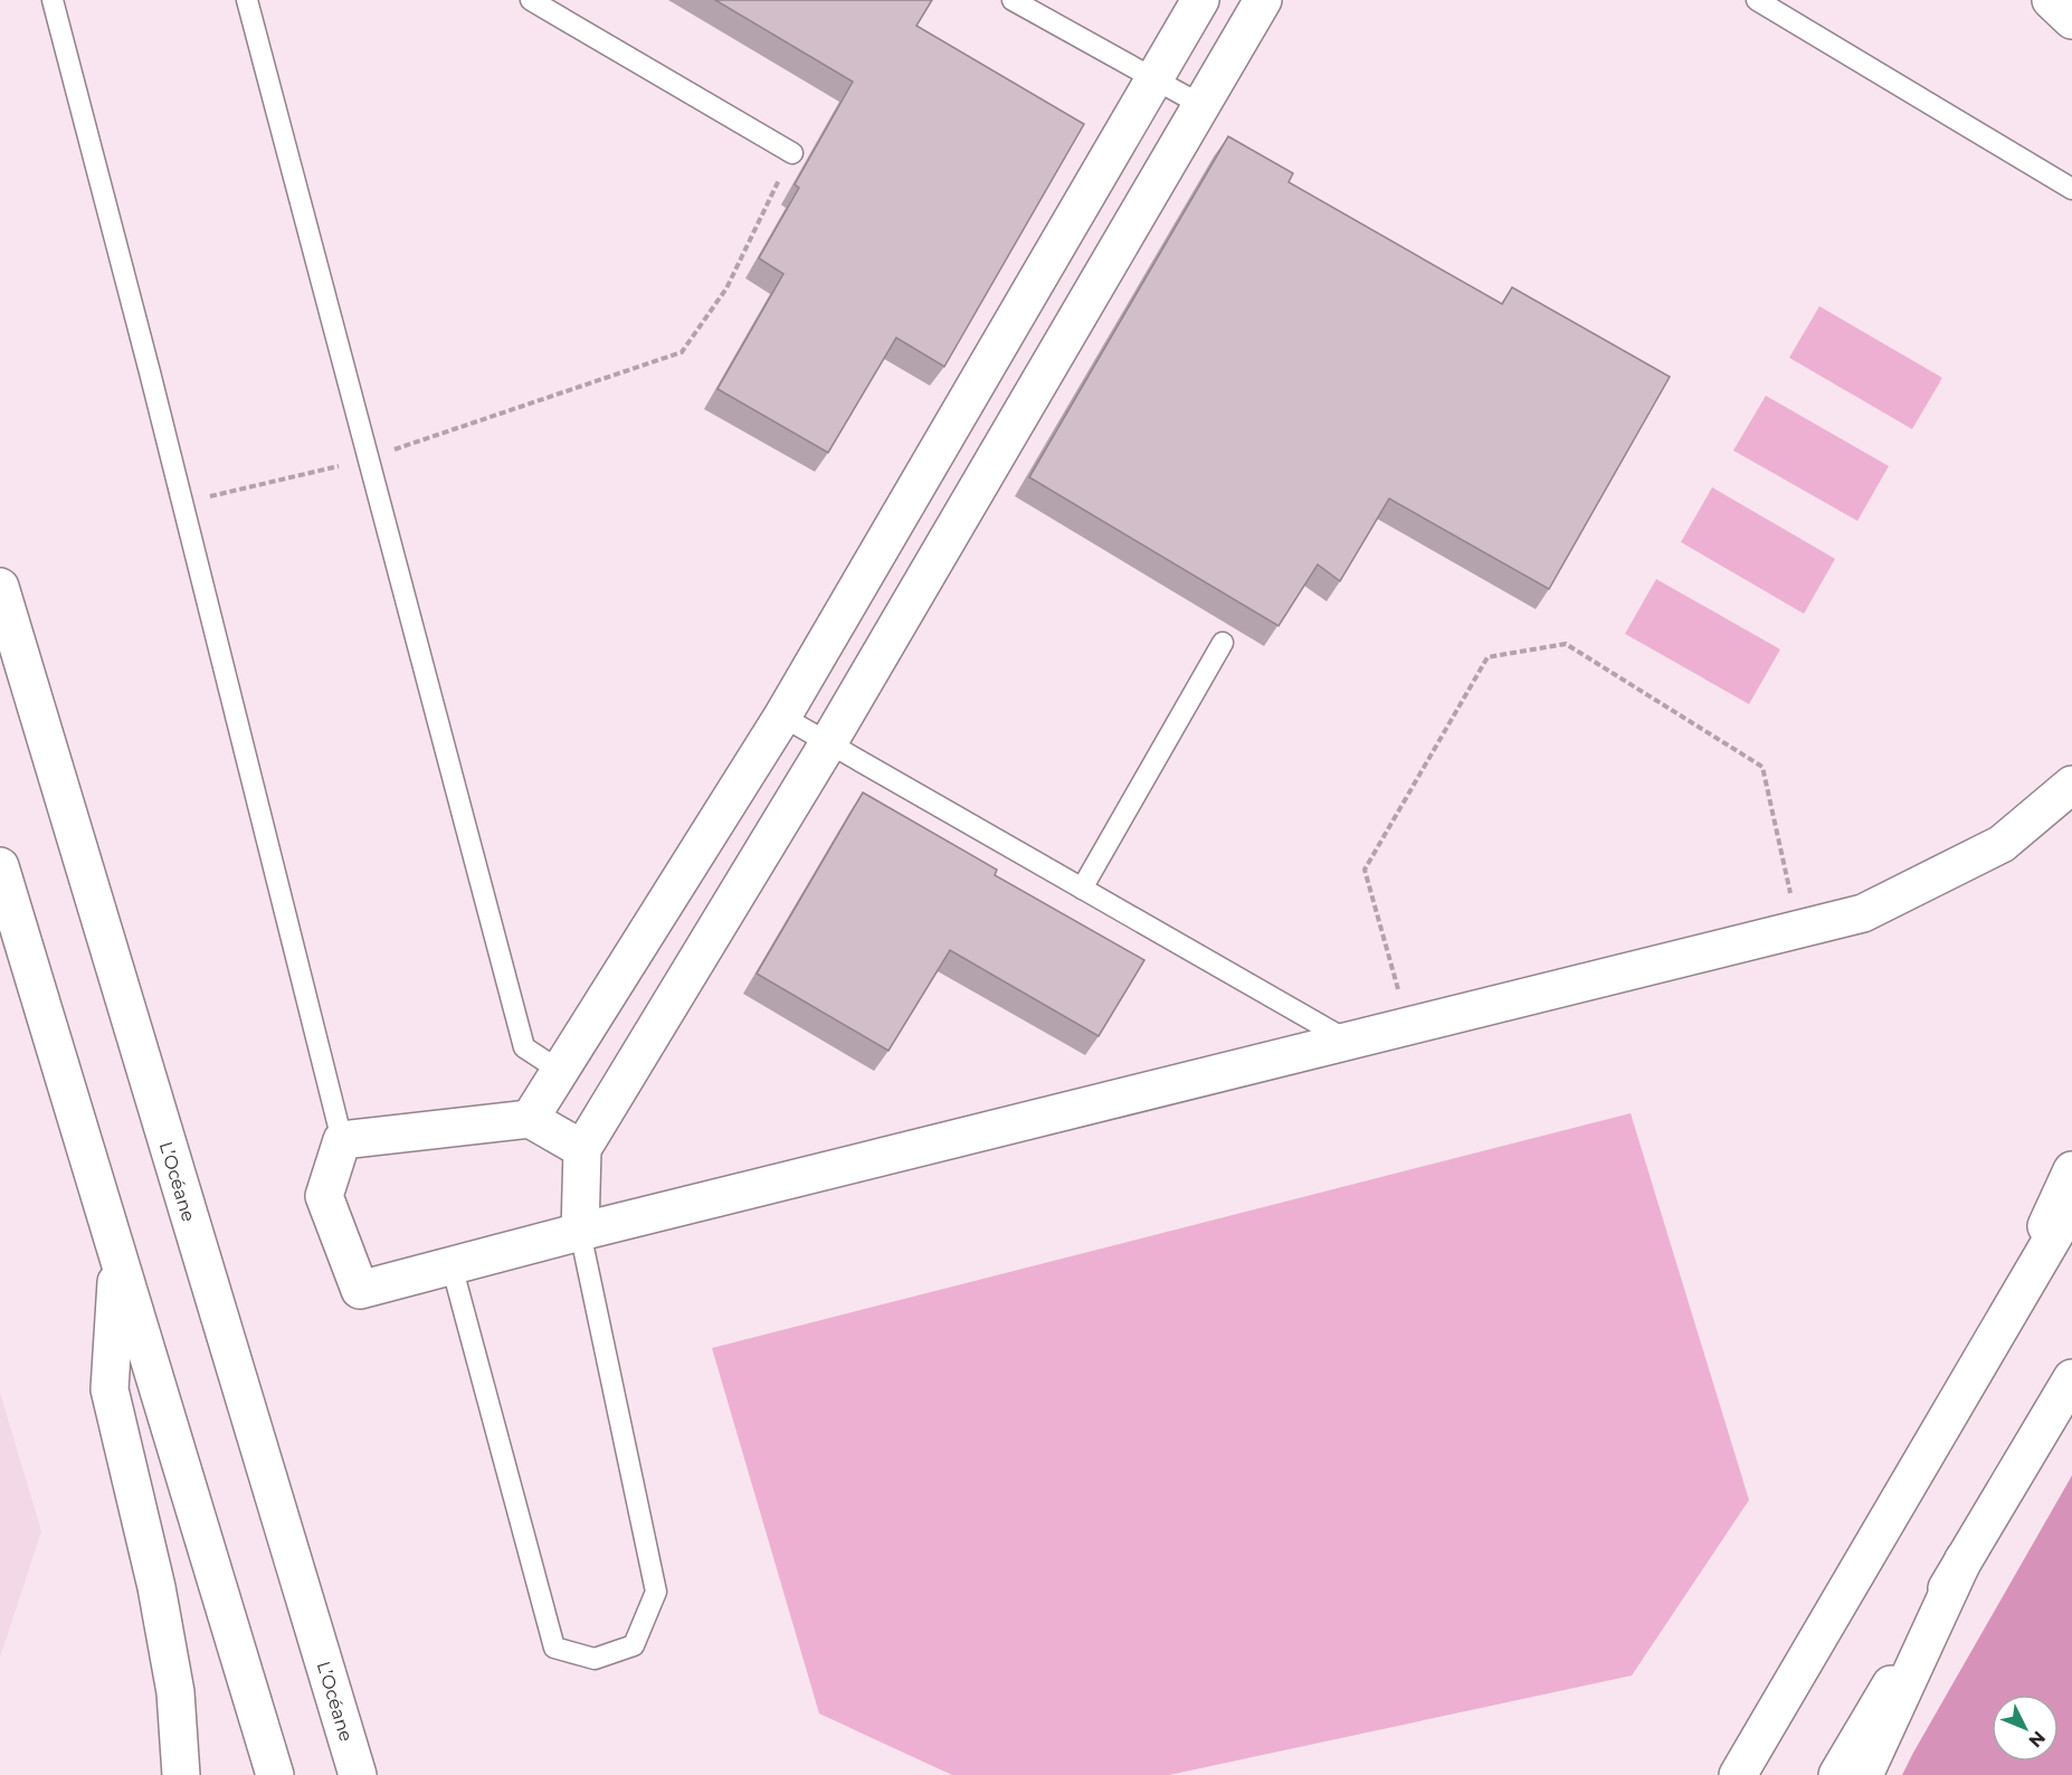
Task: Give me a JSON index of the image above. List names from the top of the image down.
{
  "streets": {
    "main road": ["L’Océane"]
  },
  "north": "bottom right"
}
